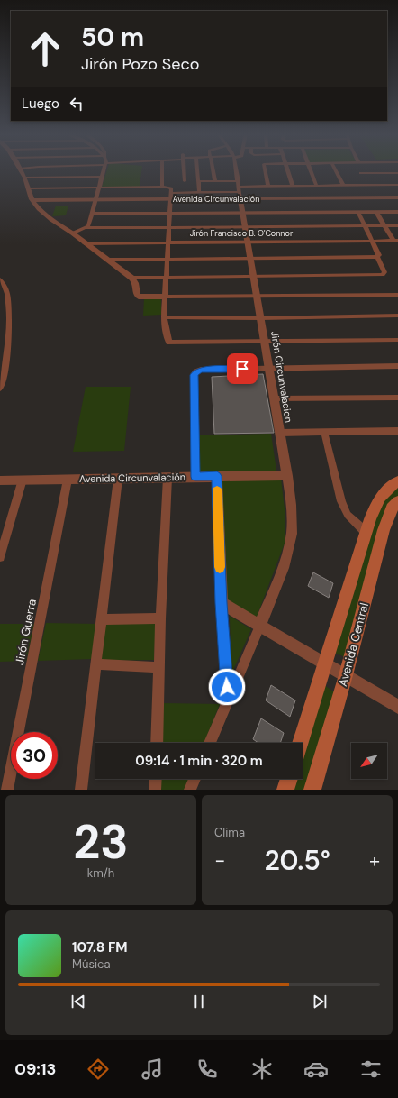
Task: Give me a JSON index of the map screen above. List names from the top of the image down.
{
  "streets": {
    "main road": ["Avenida Central"],
    "street": [
      "Avenida Circunvalación",
      "Jirón Francisco B. O'Connor",
      "Jirón Circunvalacion",
      "Jirón Guerra"
    ]
  },
  "crossings": [
    ["Avenida Circunvalación", "Jirón Circunvalacion"],
    ["Avenida Circunvalación", "Jirón Guerra"],
    ["Jirón Francisco B. O'Connor", "Jirón Circunvalacion"]
  ],
  "north": "bottom left",
  "page": {
    "turn": ["50 m", "Jirón Pozo Seco"],
    "then": "Luego",
    "limit": "30",
    "trip": "09:14 · 1 min · 320 m",
    "tile": [
      ["23", "km/h"],
      "Clima"
    ],
    "heat": ["−", "20.5°", "+"],
    "song": ["107.8 FM", "Música"],
    "tabs": "09:13"
  }
}
